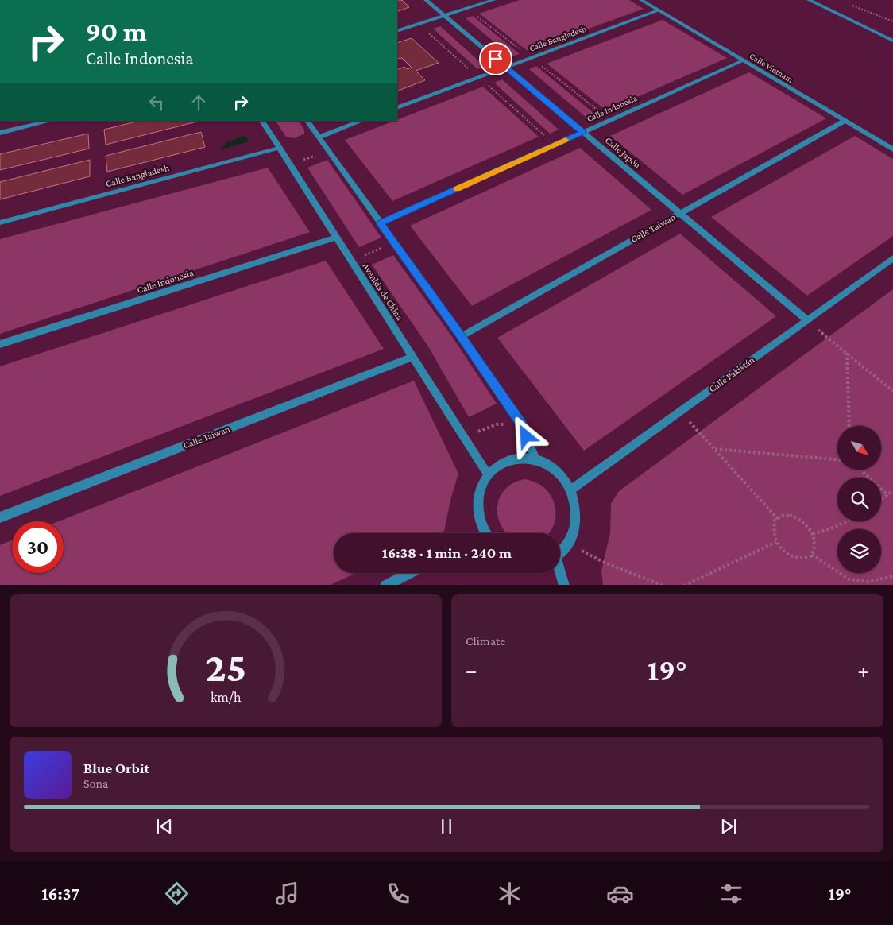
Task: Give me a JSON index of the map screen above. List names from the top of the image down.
{
  "streets": {
    "street": [
      "Calle Bangladesh",
      "Calle Vietnam",
      "Calle Indonesia",
      "Calle Japón",
      "Calle Taiwan",
      "Avenida de China",
      "Calle Pakistán"
    ]
  },
  "crossings": [
    ["Calle Bangladesh", "Calle Vietnam"],
    ["Calle Bangladesh", "Calle Japón"],
    ["Calle Bangladesh", "Avenida de China"],
    ["Calle Vietnam", "Calle Indonesia"],
    ["Calle Vietnam", "Calle Taiwan"],
    ["Calle Indonesia", "Calle Japón"],
    ["Calle Indonesia", "Avenida de China"],
    ["Calle Japón", "Calle Taiwan"],
    ["Calle Japón", "Calle Pakistán"],
    ["Calle Taiwan", "Avenida de China"]
  ],
  "north": "bottom right",
  "page": {
    "turn": ["90 m", "Calle Indonesia"],
    "limit": "30",
    "trip": "16:38 · 1 min · 240 m",
    "tile": "Climate",
    "heat": ["−", "19°", "+"],
    "song": ["Blue Orbit", "Sona"],
    "tabs": ["16:37", "19°"],
    "gauge": ["25", "km/h"]
  }
}
